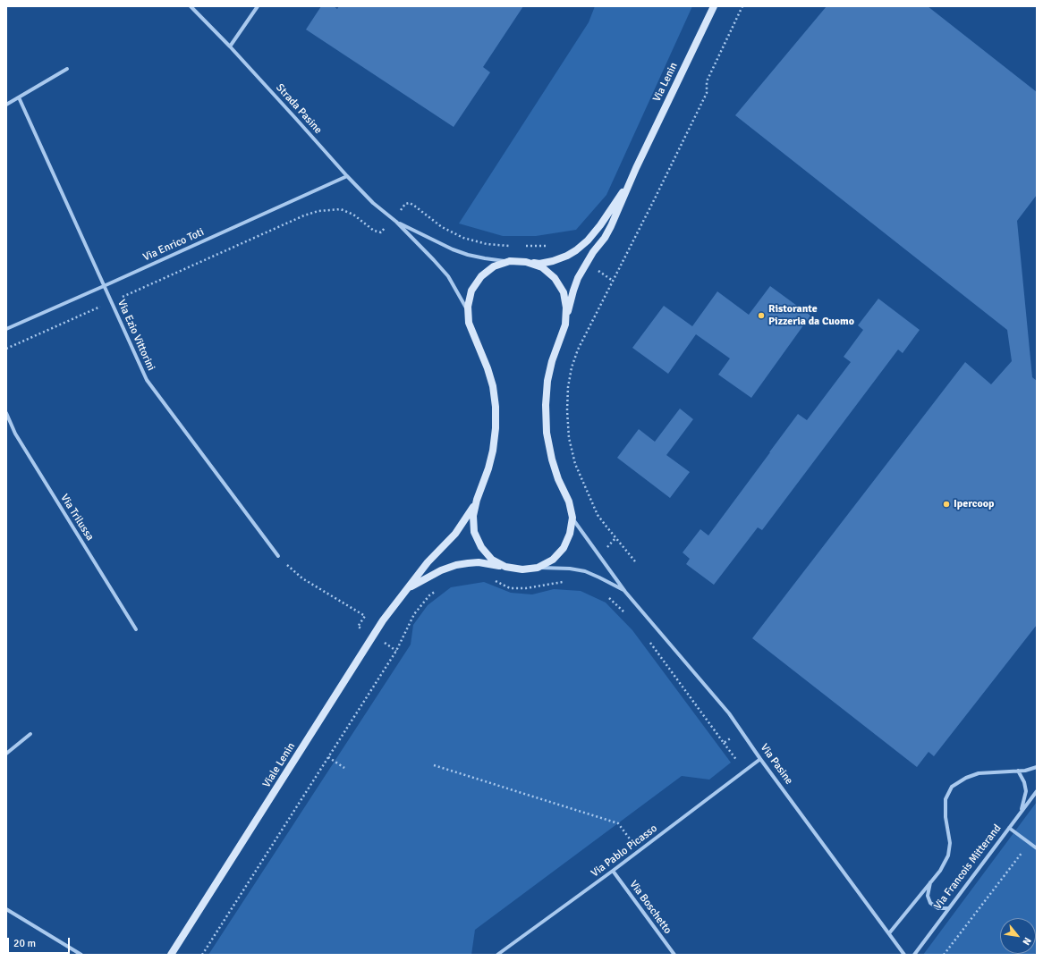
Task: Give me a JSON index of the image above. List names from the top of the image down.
{
  "streets": {
    "main road": ["Via Lenin", "Viale Lenin"],
    "street": [
      "Strada Pasine",
      "Via Enrico Toti",
      "Via Ezio Vittorini",
      "Via Trilussa",
      "Via Pasine",
      "Via Pablo Picasso",
      "Via Francois Mitterand",
      "Via Boschetto"
    ]
  },
  "crossings": [
    ["Strada Pasine", "Via Enrico Toti"],
    ["Via Enrico Toti", "Via Ezio Vittorini"],
    ["Via Pasine", "Via Pablo Picasso"],
    ["Via Pasine", "Via Francois Mitterand"],
    ["Via Pablo Picasso", "Via Boschetto"]
  ],
  "places": ["Ristorante Pizzeria da Cuomo", "Ipercoop"],
  "scale_bar": "20 m",
  "north": "bottom right"
}
